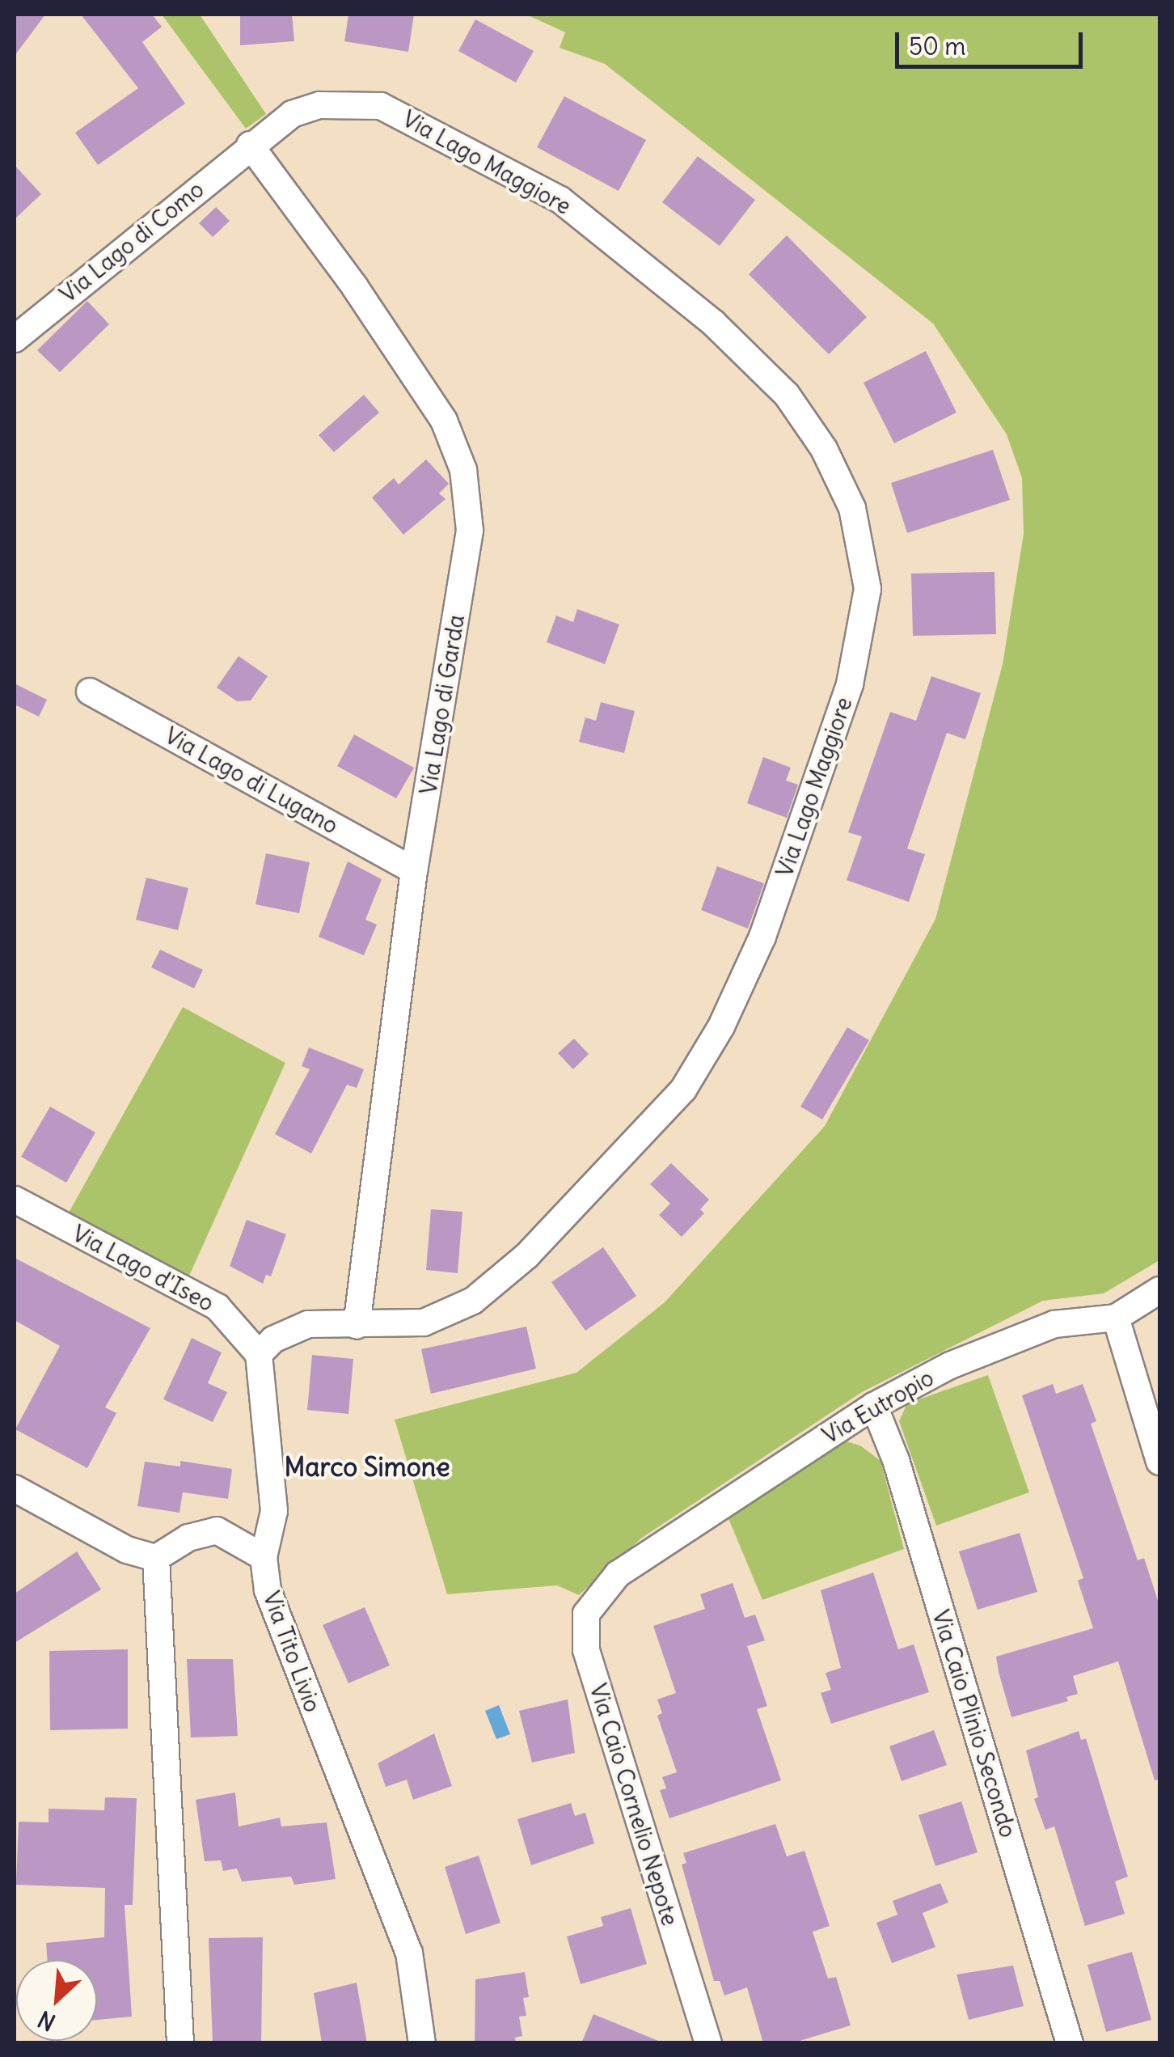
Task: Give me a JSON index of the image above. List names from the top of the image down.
{
  "streets": {
    "street": [
      "Via Lago Maggiore",
      "Via Lago di Como",
      "Via Lago di Garda",
      "Via Lago di Lugano",
      "Via Lago d'Iseo",
      "Via Eutropio",
      "Via Tito Livio",
      "Via Caio Plinio Secondo",
      "Via Caio Cornelio Nepote"
    ]
  },
  "crossings": [
    ["Via Lago Maggiore", "Via Lago di Como"],
    ["Via Lago Maggiore", "Via Lago di Garda"],
    ["Via Lago Maggiore", "Via Lago d'Iseo"],
    ["Via Lago di Como", "Via Lago di Garda"],
    ["Via Lago di Garda", "Via Lago di Lugano"],
    ["Via Eutropio", "Via Caio Plinio Secondo"],
    ["Via Eutropio", "Via Caio Cornelio Nepote"]
  ],
  "districts": ["Marco Simone"],
  "scale_bar": "50 m",
  "north": "bottom left"
}
